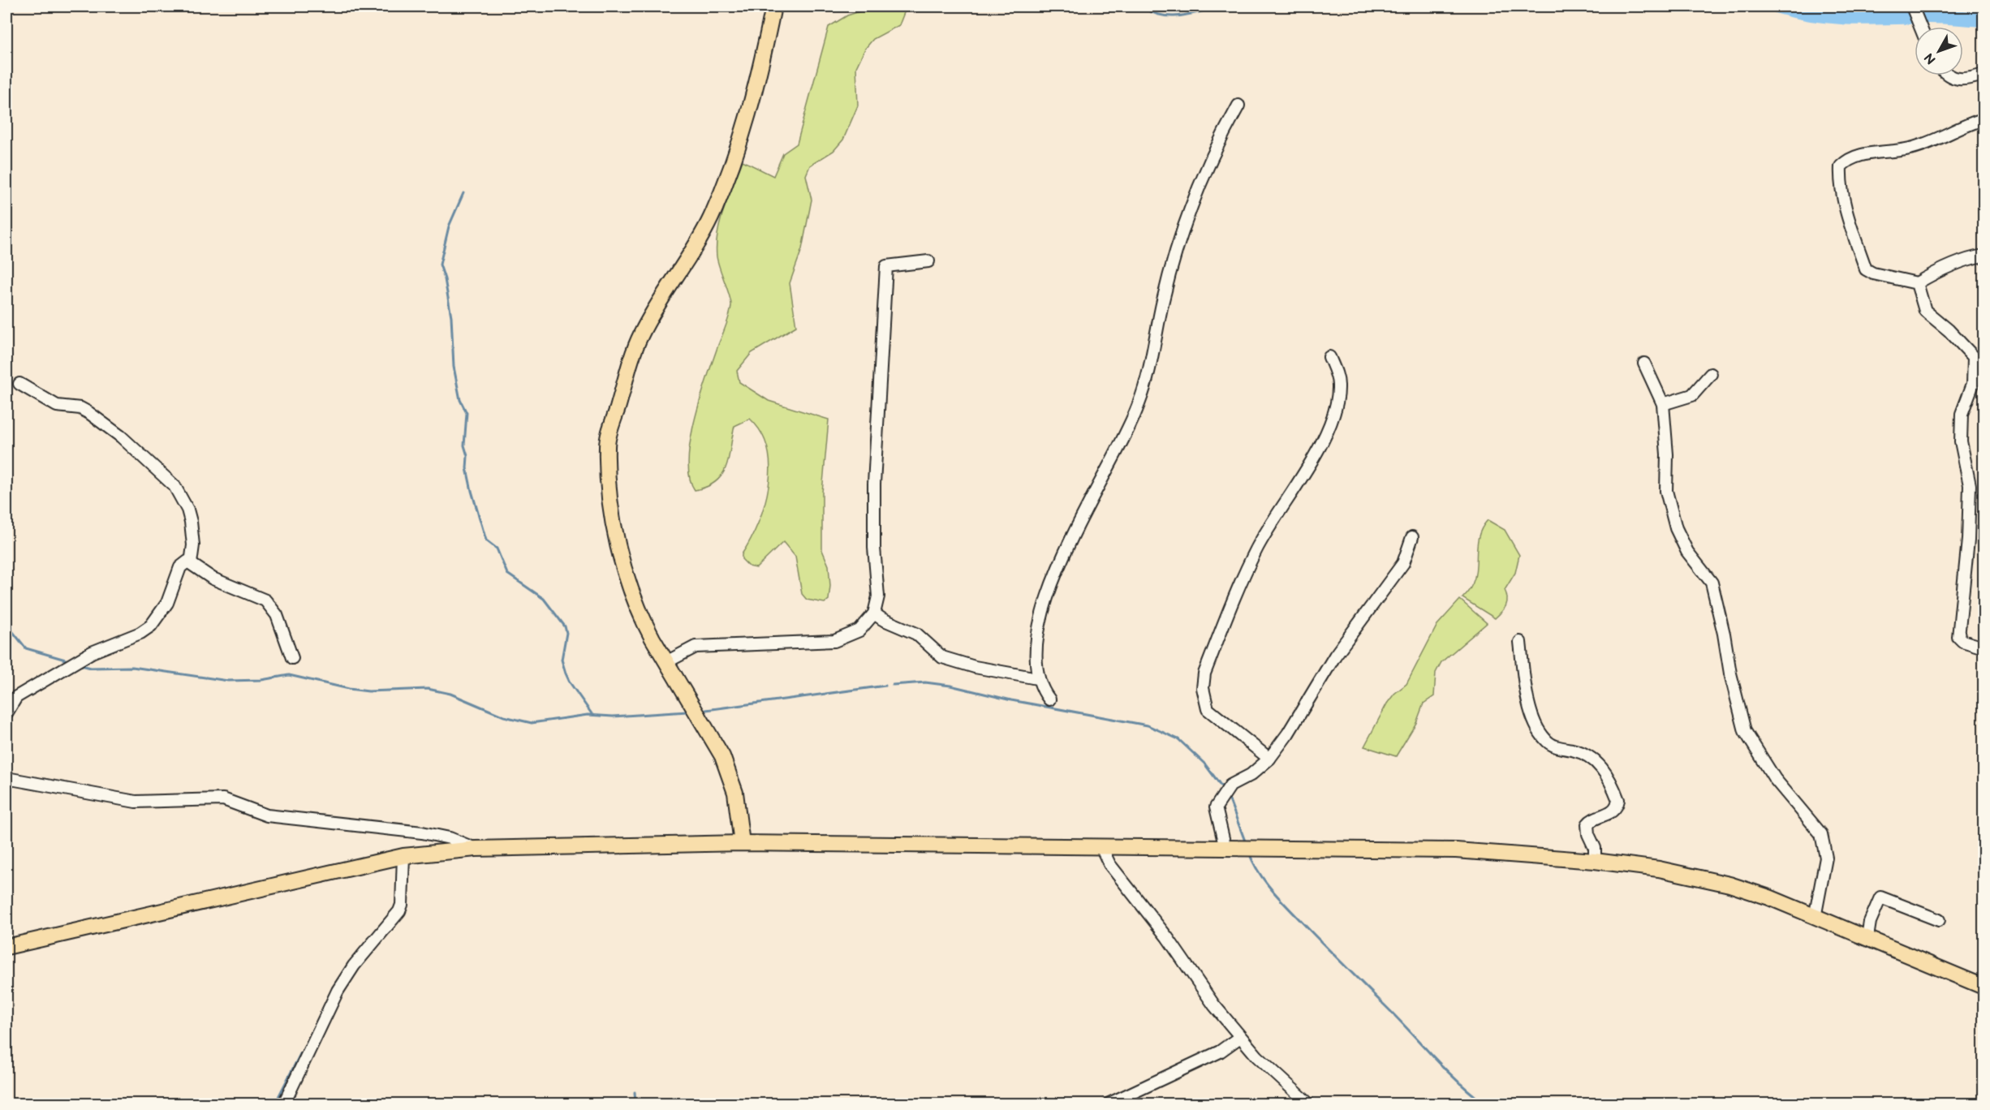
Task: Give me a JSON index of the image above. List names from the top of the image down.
{
  "north": "bottom left"
}
